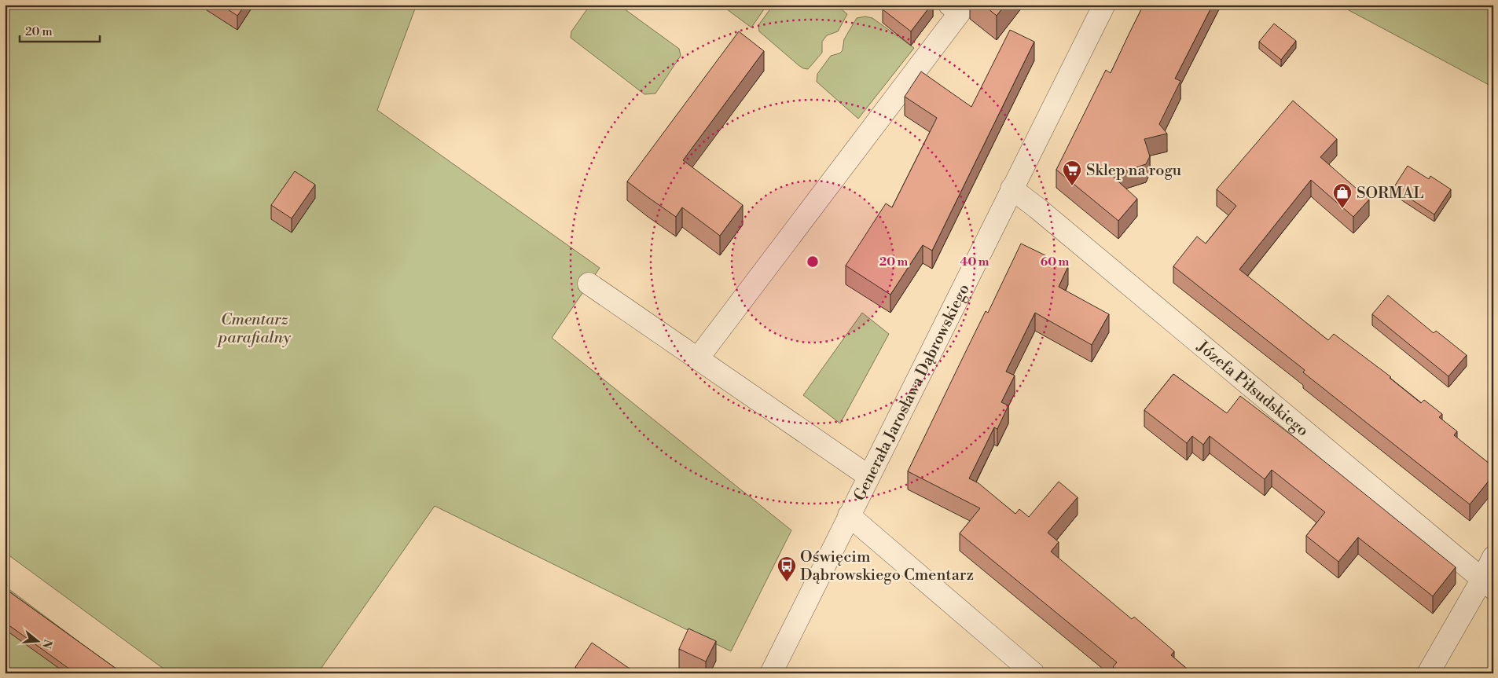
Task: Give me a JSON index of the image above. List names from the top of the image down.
{
  "streets": {
    "street": ["Józefa Piłsudskiego", "Generała Jarosława Dąbrowskiego"]
  },
  "crossings": [
    ["Józefa Piłsudskiego", "Generała Jarosława Dąbrowskiego"]
  ],
  "parks": ["Cmentarz parafialny"],
  "places": {
    "supermarket": ["Sklep na rogu"],
    "shop": ["SORMAL"],
    "bus stop": ["Oświęcim Dąbrowskiego Cmentarz"]
  },
  "scale_bar": "20 m",
  "north": "right",
  "rings": ["20 m", "40 m", "60 m"]
}
